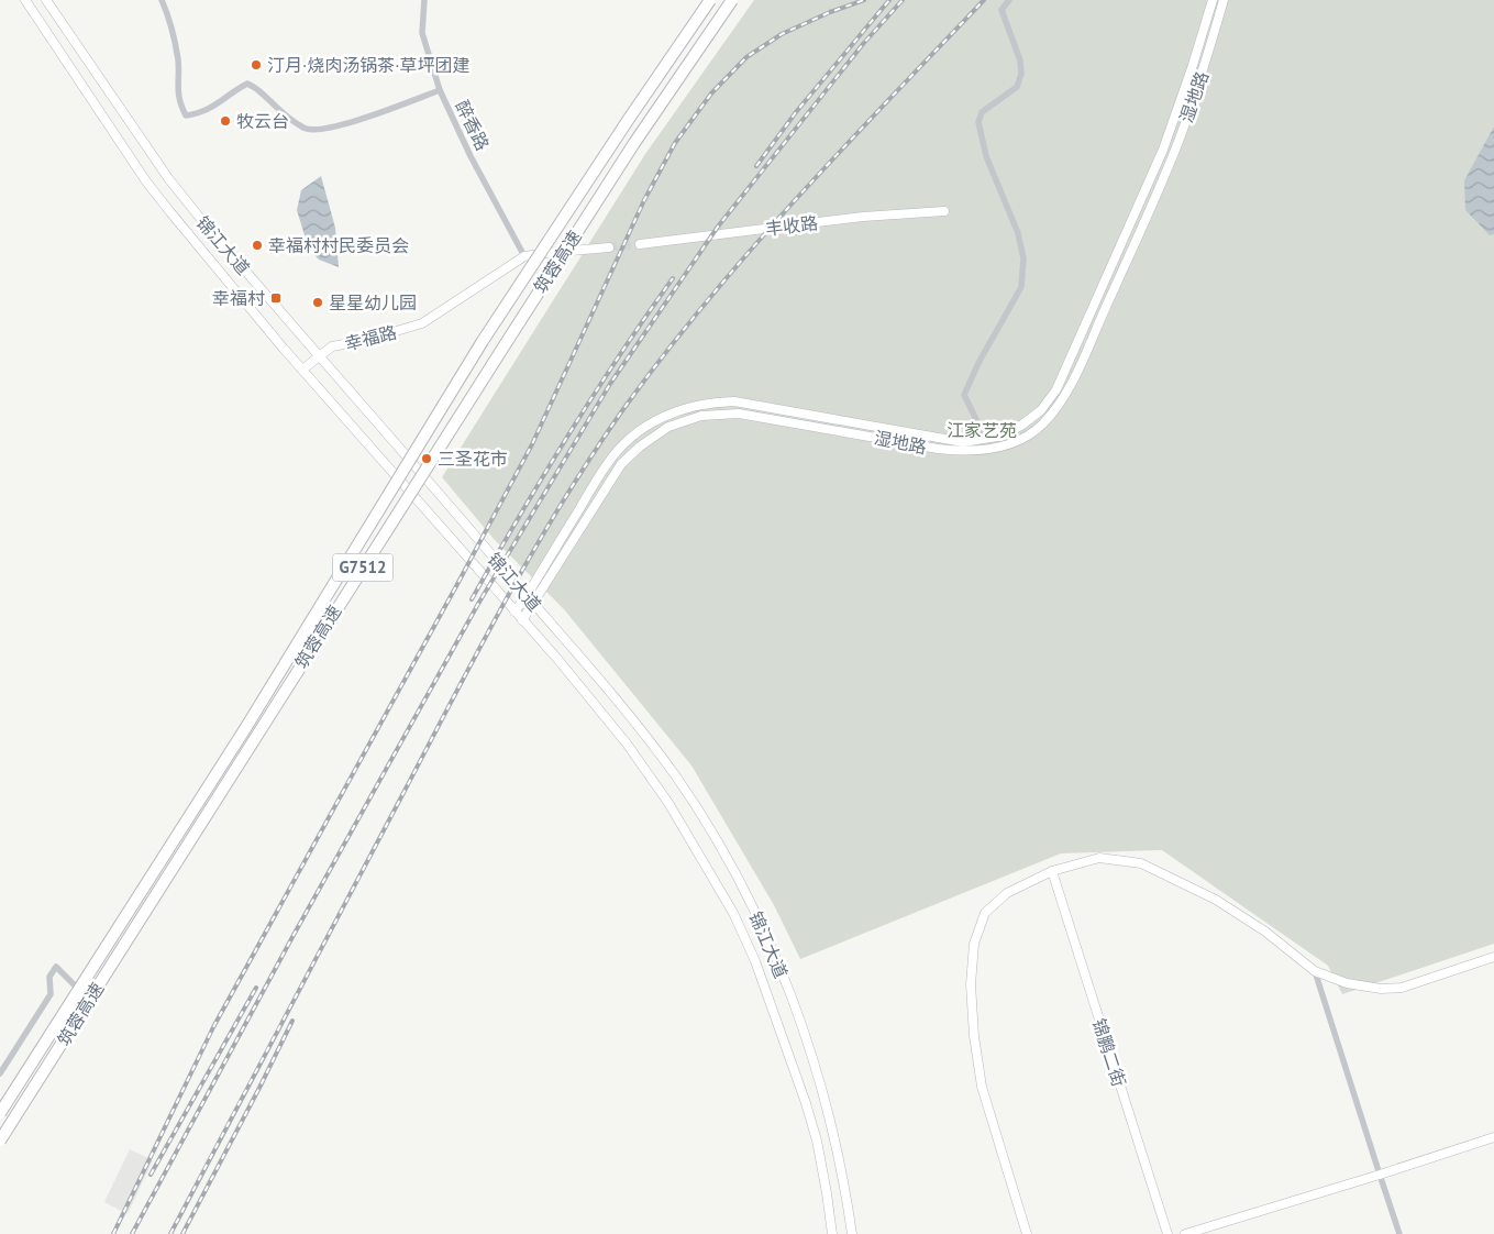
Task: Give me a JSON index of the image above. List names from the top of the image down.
{
  "streets": {
    "highway": ["筑蓉高速", "G7512"],
    "street": [
      "湿地路",
      "醉香路",
      "丰收路",
      "锦江大道",
      "幸福路",
      "锦鹏二街"
    ]
  },
  "crossings": [
    ["湿地路", "锦江大道"],
    ["醉香路", "幸福路"],
    ["锦江大道", "幸福路"]
  ],
  "parks": ["江家艺苑"],
  "places": {
    "other": [
      "汀月·烧肉汤锅茶·草坪团建",
      "牧云台",
      "幸福村村民委员会",
      "星星幼儿园",
      "三圣花市"
    ],
    "transit": ["幸福村"]
  }
}
